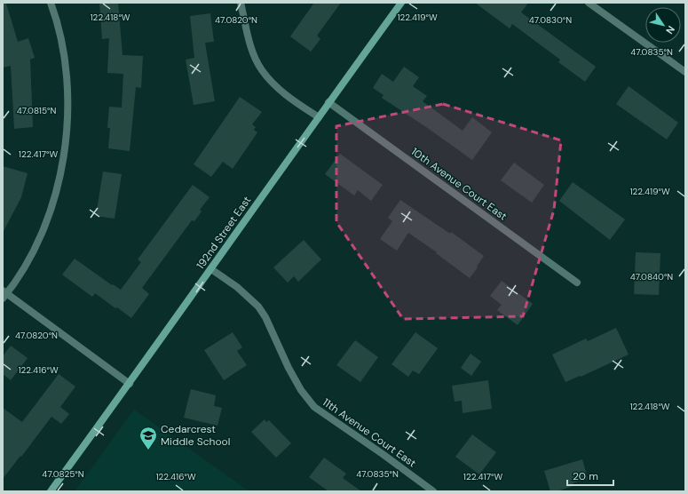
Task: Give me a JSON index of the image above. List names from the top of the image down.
{
  "streets": {
    "street": ["10th Avenue Court East", "192nd Street East", "11th Avenue Court East"]
  },
  "crossings": [
    ["10th Avenue Court East", "192nd Street East"],
    ["192nd Street East", "11th Avenue Court East"]
  ],
  "places": {
    "school or university": ["Cedarcrest Middle School"]
  },
  "scale_bar": "20 m",
  "north": "bottom right",
  "coordinates": [
    "122.418°W",
    "122.419°W",
    "47.0820°N",
    "47.0830°N",
    "47.0835°N",
    "47.0815°N",
    "122.417°W",
    "47.0840°N",
    "122.416°W",
    "47.0825°N"
  ]
}
